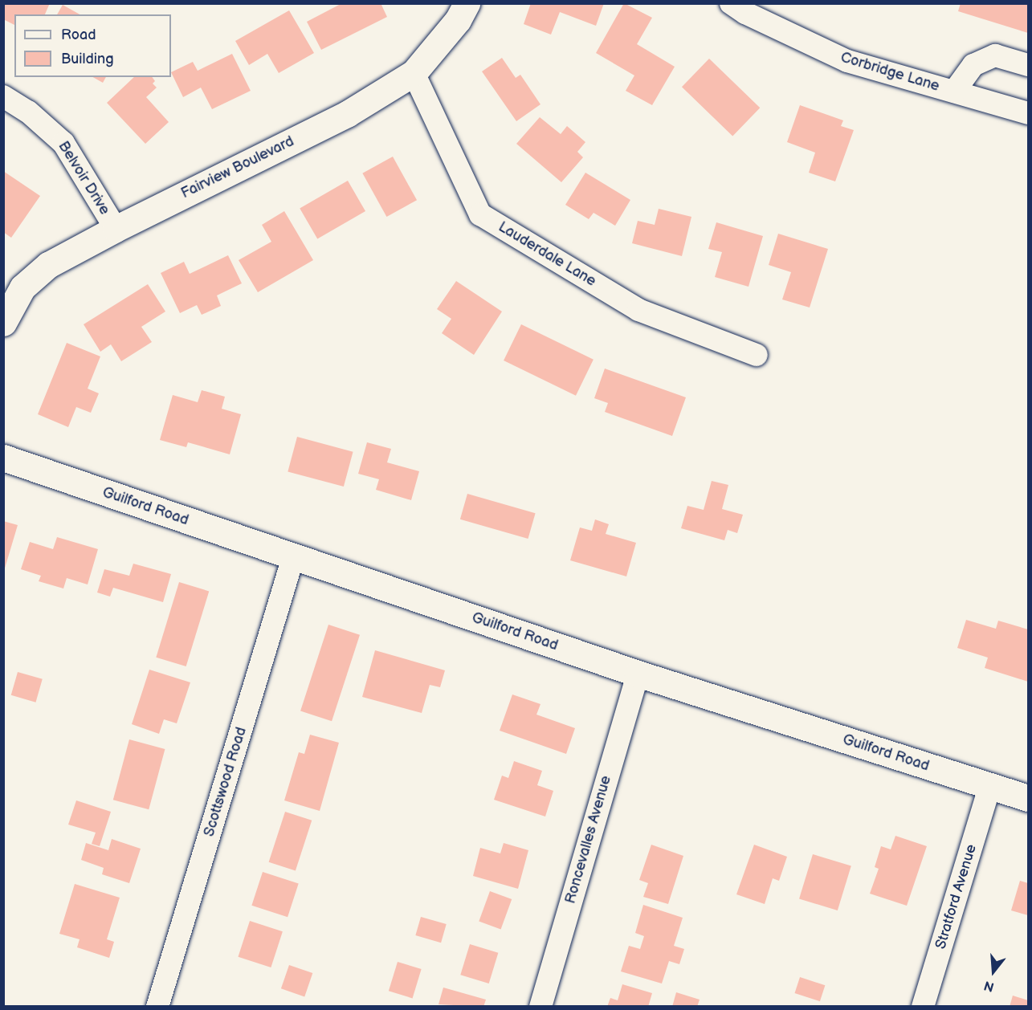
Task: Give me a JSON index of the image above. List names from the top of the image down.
{
  "streets": {
    "street": [
      "Corbridge Lane",
      "Fairview Boulevard",
      "Belvoir Drive",
      "Lauderdale Lane",
      "Guilford Road",
      "Scottswood Road",
      "Roncevalles Avenue",
      "Stratford Avenue"
    ]
  },
  "crossings": [
    ["Fairview Boulevard", "Belvoir Drive"],
    ["Fairview Boulevard", "Lauderdale Lane"],
    ["Guilford Road", "Scottswood Road"],
    ["Guilford Road", "Roncevalles Avenue"],
    ["Guilford Road", "Stratford Avenue"]
  ],
  "legend": ["Road", "Building"],
  "north": "bottom"
}
